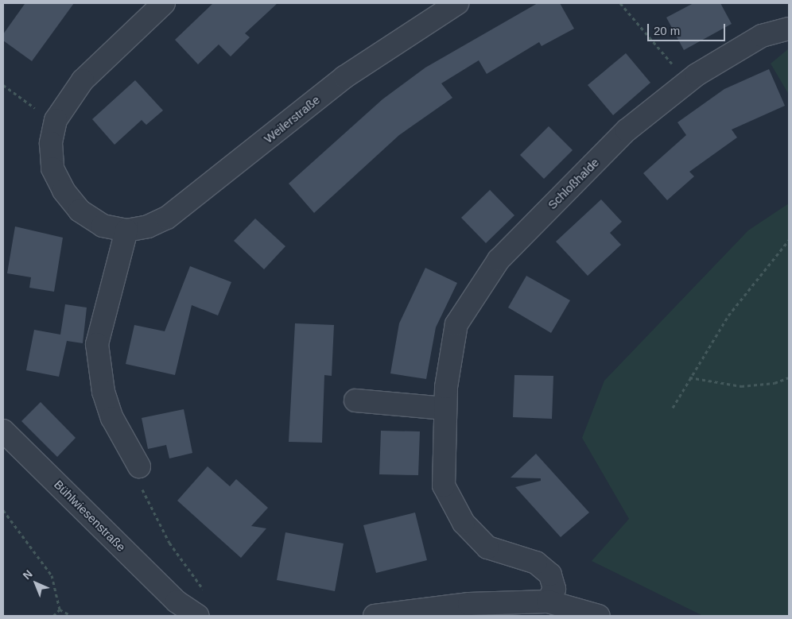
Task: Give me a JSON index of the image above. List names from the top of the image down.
{
  "streets": {
    "street": ["Weilerstraße", "Schloßhalde", "Bühlwiesenstraße"]
  },
  "scale_bar": "20 m",
  "north": "top left"
}
